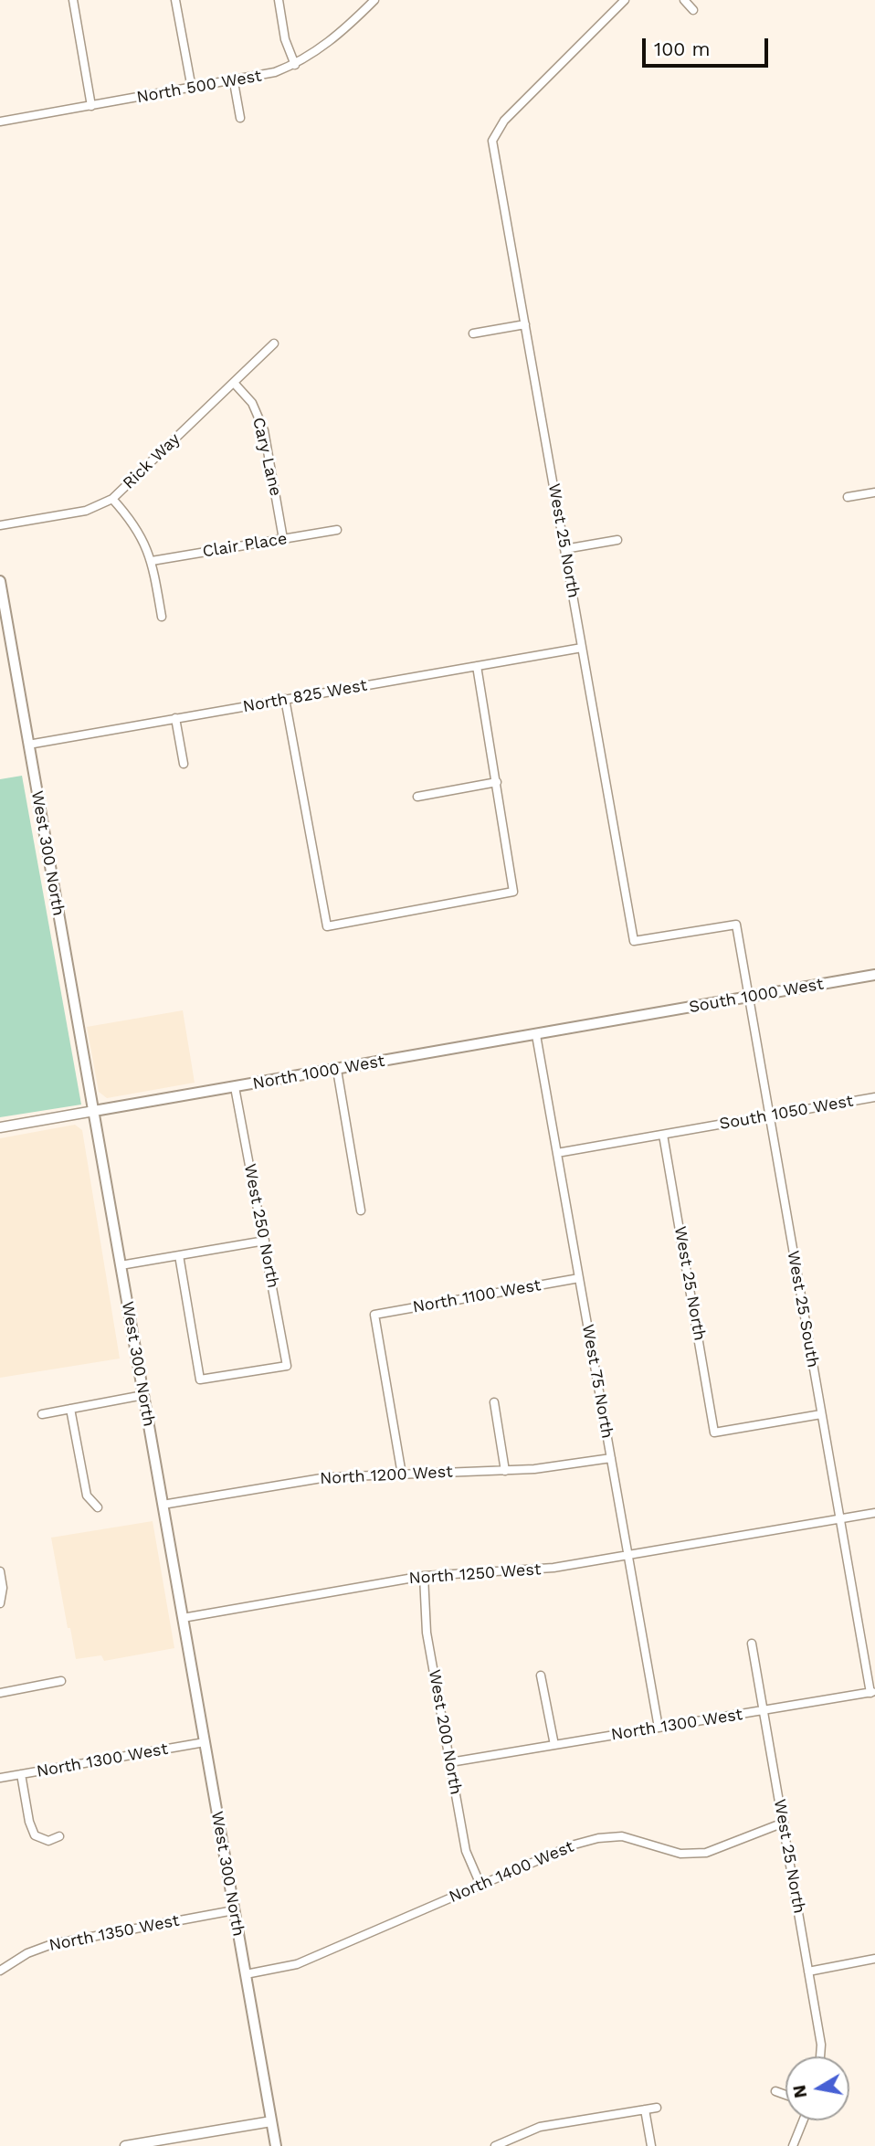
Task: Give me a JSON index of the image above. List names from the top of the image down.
{
  "streets": {
    "main road": ["West 300 North", "South 1000 West", "North 1000 West"],
    "street": [
      "North 500 West",
      "Cary Lane",
      "Rick Way",
      "West 25 North",
      "Clair Place",
      "North 825 West",
      "South 1050 West",
      "West 250 North",
      "North 1100 West",
      "West 25 South",
      "West 75 North",
      "North 1200 West",
      "North 1250 West",
      "North 1300 West",
      "West 200 North",
      "North 1400 West",
      "North 1350 West"
    ]
  },
  "crossings": [
    ["Cary Lane", "Rick Way"],
    ["Cary Lane", "Clair Place"],
    ["West 25 North", "North 825 West"],
    ["West 25 North", "South 1050 West"],
    ["West 25 North", "West 25 South"],
    ["West 25 North", "North 1300 West"],
    ["West 25 North", "North 1400 West"],
    ["North 825 West", "West 300 North"],
    ["West 300 North", "North 1000 West"],
    ["West 300 North", "North 1200 West"],
    ["West 300 North", "North 1250 West"],
    ["West 300 North", "North 1300 West"],
    ["West 300 North", "North 1400 West"],
    ["West 300 North", "North 1350 West"],
    ["South 1000 West", "North 1000 West"],
    ["South 1000 West", "West 25 South"],
    ["North 1000 West", "West 250 North"],
    ["North 1000 West", "West 75 North"],
    ["South 1050 West", "West 25 South"],
    ["South 1050 West", "West 75 North"],
    ["North 1100 West", "West 75 North"],
    ["North 1100 West", "North 1200 West"],
    ["West 25 South", "North 1250 West"],
    ["West 25 South", "North 1300 West"],
    ["West 75 North", "North 1200 West"],
    ["West 75 North", "North 1250 West"],
    ["West 75 North", "North 1300 West"],
    ["North 1250 West", "West 200 North"],
    ["North 1300 West", "West 200 North"],
    ["West 200 North", "North 1400 West"]
  ],
  "scale_bar": "100 m",
  "north": "left"
}
